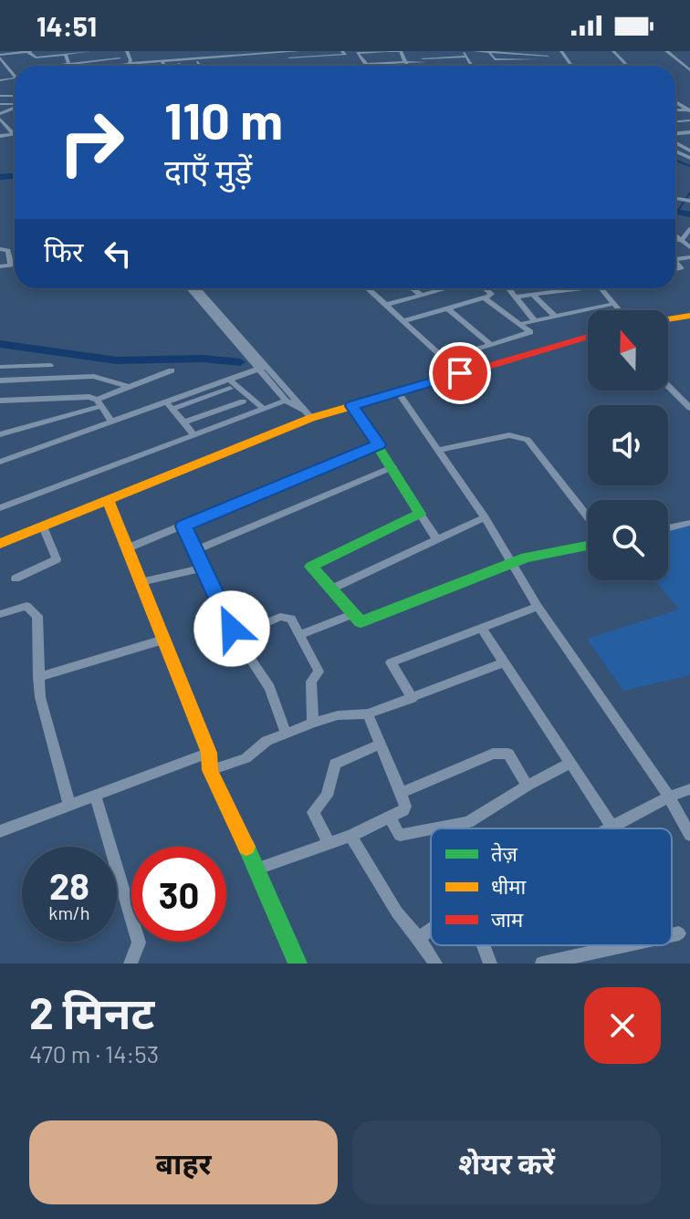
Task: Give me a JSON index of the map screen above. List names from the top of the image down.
{
  "legend": ["तेज़", "धीमा", "जाम"],
  "north": "top",
  "page": {
    "status": "14:51",
    "turn": ["110 m", "दाएँ मुड़ें"],
    "then": "फिर",
    "speed": "28 km/h",
    "limit": "30",
    "heading": ["2 मिनट", "470 m · 14:53"],
    "buttons": ["बाहर", "शेयर करें"]
  }
}
